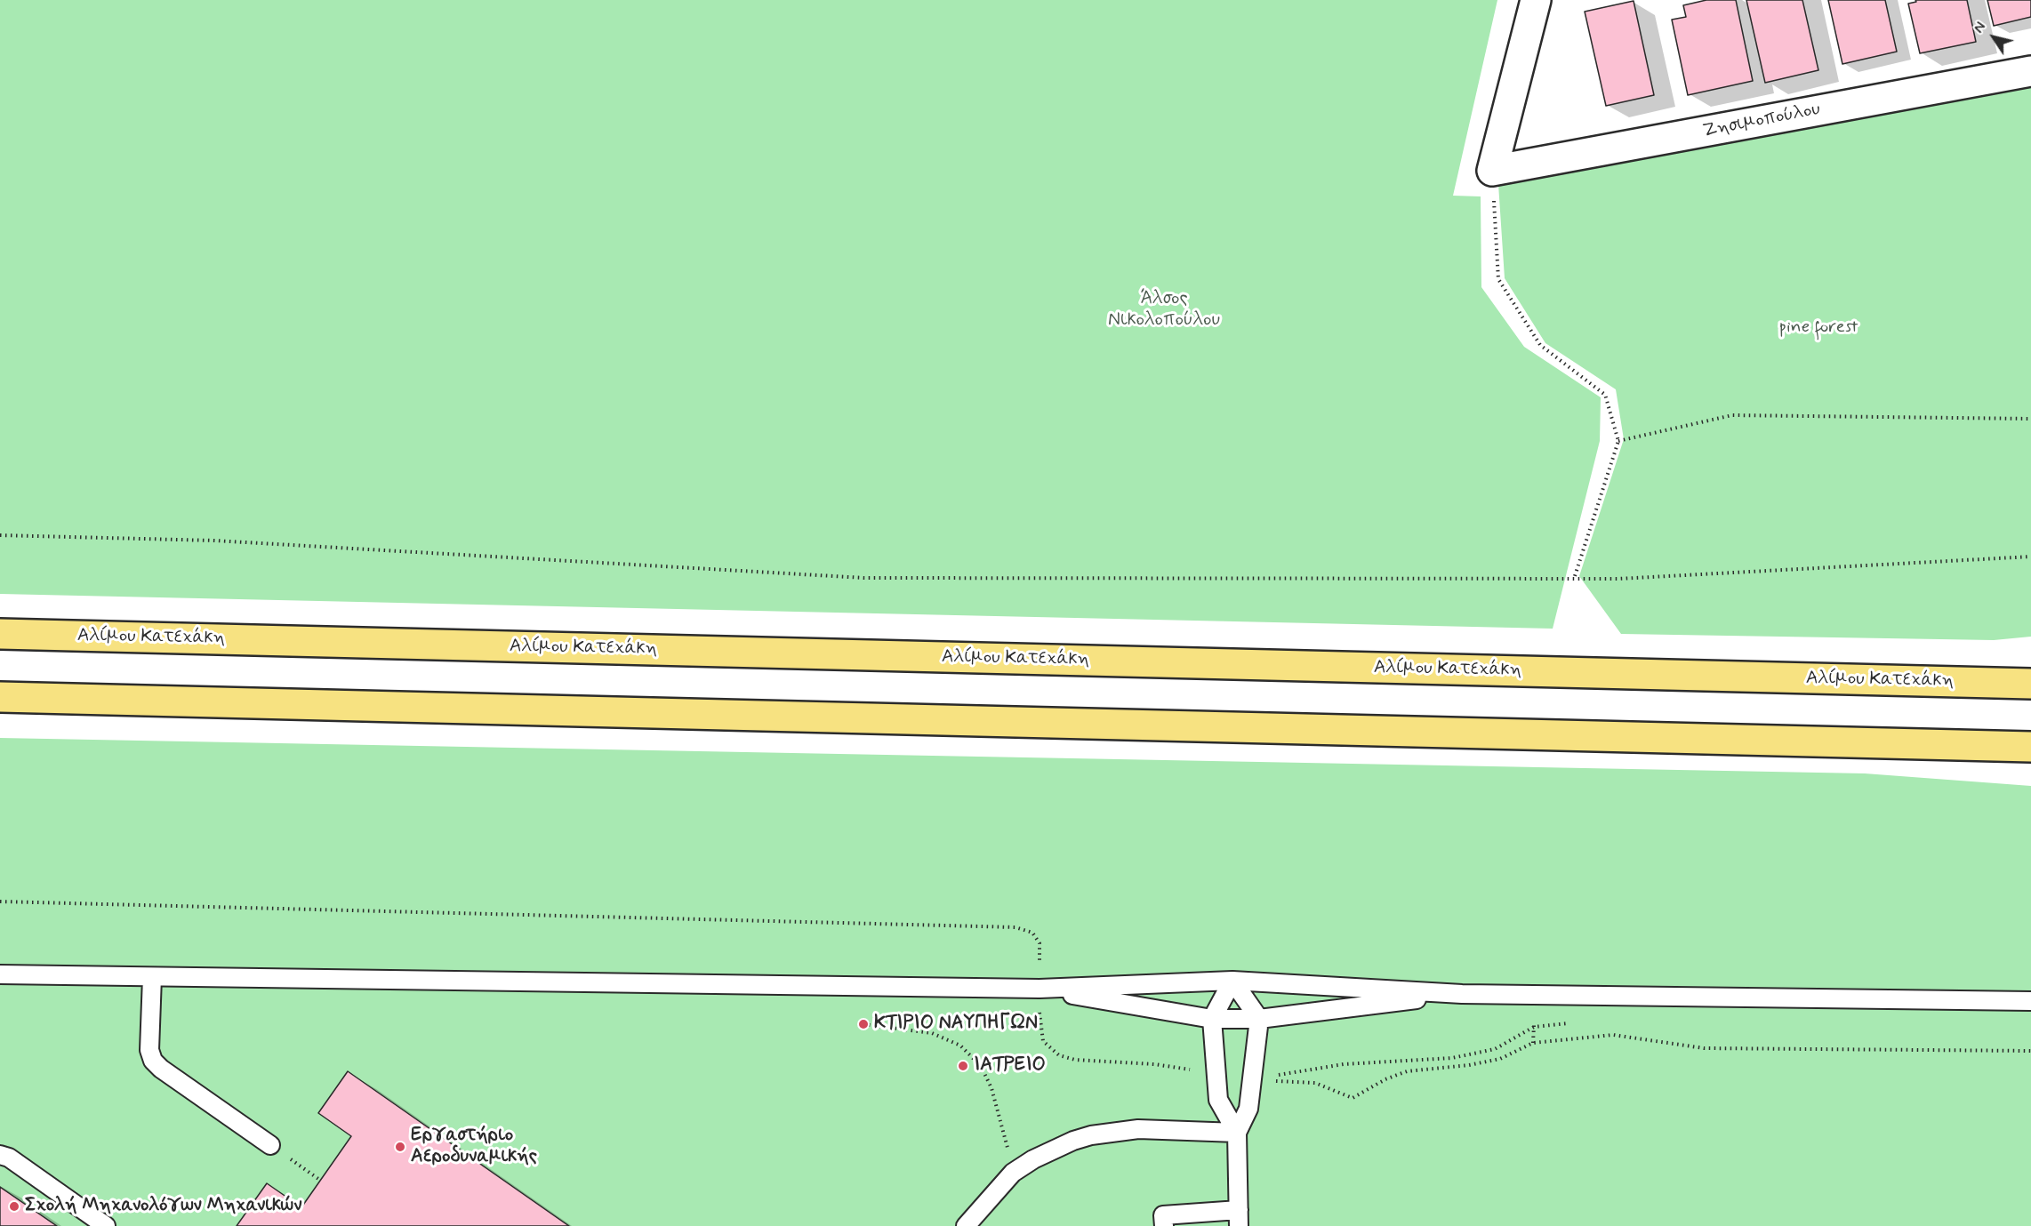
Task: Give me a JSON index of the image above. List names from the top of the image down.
{
  "streets": {
    "main road": ["Αλίμου Κατεχάκη"],
    "street": ["Ζησιμοπούλου"]
  },
  "parks": ["Άλσος Νικολοπούλου", "pine forest"],
  "places": [
    "ΚΤΙΡΙΟ ΝΑΥΠΗΓΩΝ",
    "ΙΑΤΡΕΙΟ",
    "Εργαστήριο Αεροδυναμικής",
    "Σχολή Μηχανολόγων Μηχανικών"
  ],
  "north": "top left"
}
